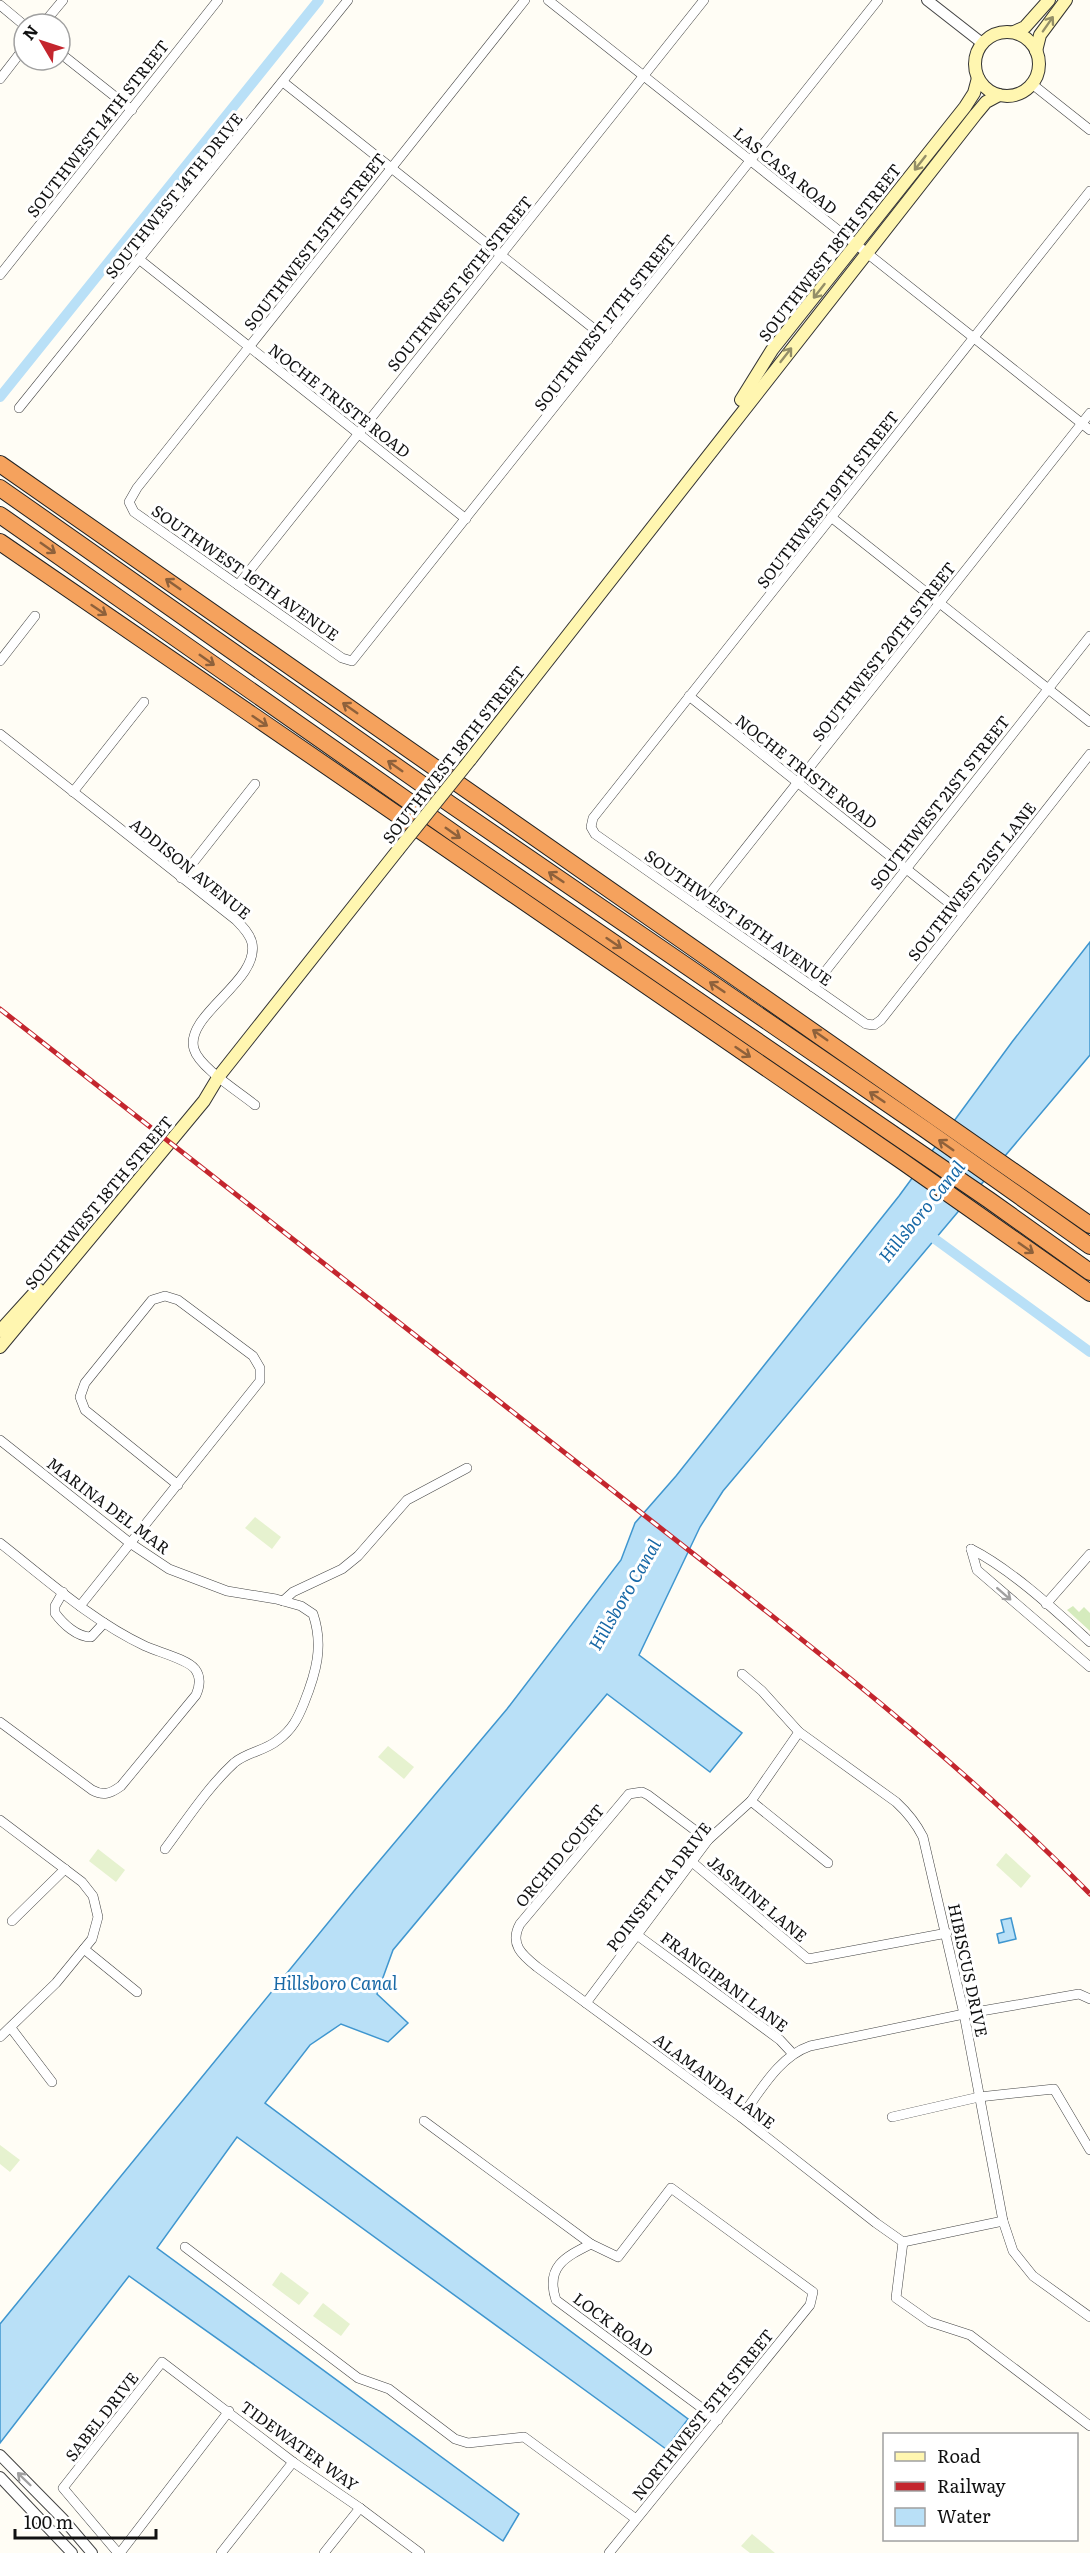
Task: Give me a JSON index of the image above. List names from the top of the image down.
{
  "streets": {
    "main road": ["SOUTHWEST 18TH STREET"],
    "street": [
      "SOUTHWEST 14TH STREET",
      "LAS CASA ROAD",
      "SOUTHWEST 14TH DRIVE",
      "SOUTHWEST 15TH STREET",
      "SOUTHWEST 16TH STREET",
      "SOUTHWEST 17TH STREET",
      "NOCHE TRISTE ROAD",
      "SOUTHWEST 19TH STREET",
      "SOUTHWEST 16TH AVENUE",
      "SOUTHWEST 20TH STREET",
      "SOUTHWEST 21ST STREET",
      "ADDISON AVENUE",
      "SOUTHWEST 21ST LANE",
      "MARINA DEL MAR",
      "ORCHID COURT",
      "POINSETTIA DRIVE",
      "JASMINE LANE",
      "HIBISCUS DRIVE",
      "FRANGIPANI LANE",
      "ALAMANDA LANE",
      "LOCK ROAD",
      "NORTHWEST 5TH STREET",
      "SABEL DRIVE",
      "TIDEWATER WAY"
    ]
  },
  "crossings": [
    ["LAS CASA ROAD", "SOUTHWEST 18TH STREET"],
    ["LAS CASA ROAD", "SOUTHWEST 16TH STREET"],
    ["LAS CASA ROAD", "SOUTHWEST 17TH STREET"],
    ["LAS CASA ROAD", "SOUTHWEST 19TH STREET"],
    ["LAS CASA ROAD", "SOUTHWEST 20TH STREET"],
    ["SOUTHWEST 14TH DRIVE", "NOCHE TRISTE ROAD"],
    ["SOUTHWEST 15TH STREET", "NOCHE TRISTE ROAD"],
    ["SOUTHWEST 15TH STREET", "SOUTHWEST 16TH AVENUE"],
    ["SOUTHWEST 18TH STREET", "ADDISON AVENUE"],
    ["SOUTHWEST 16TH STREET", "NOCHE TRISTE ROAD"],
    ["SOUTHWEST 16TH STREET", "SOUTHWEST 16TH AVENUE"],
    ["SOUTHWEST 17TH STREET", "NOCHE TRISTE ROAD"],
    ["SOUTHWEST 17TH STREET", "SOUTHWEST 16TH AVENUE"],
    ["NOCHE TRISTE ROAD", "SOUTHWEST 19TH STREET"],
    ["NOCHE TRISTE ROAD", "SOUTHWEST 20TH STREET"],
    ["NOCHE TRISTE ROAD", "SOUTHWEST 21ST STREET"],
    ["NOCHE TRISTE ROAD", "SOUTHWEST 21ST LANE"],
    ["SOUTHWEST 19TH STREET", "SOUTHWEST 16TH AVENUE"],
    ["SOUTHWEST 16TH AVENUE", "SOUTHWEST 20TH STREET"],
    ["SOUTHWEST 16TH AVENUE", "SOUTHWEST 21ST STREET"],
    ["SOUTHWEST 16TH AVENUE", "SOUTHWEST 21ST LANE"],
    ["ORCHID COURT", "JASMINE LANE"],
    ["ORCHID COURT", "ALAMANDA LANE"],
    ["POINSETTIA DRIVE", "JASMINE LANE"],
    ["POINSETTIA DRIVE", "HIBISCUS DRIVE"],
    ["POINSETTIA DRIVE", "FRANGIPANI LANE"],
    ["POINSETTIA DRIVE", "ALAMANDA LANE"],
    ["JASMINE LANE", "HIBISCUS DRIVE"],
    ["LOCK ROAD", "NORTHWEST 5TH STREET"],
    ["SABEL DRIVE", "TIDEWATER WAY"]
  ],
  "water": ["Hillsboro Canal"],
  "legend": ["Road", "Railway", "Water"],
  "scale_bar": "100 m",
  "north": "top left"
}
